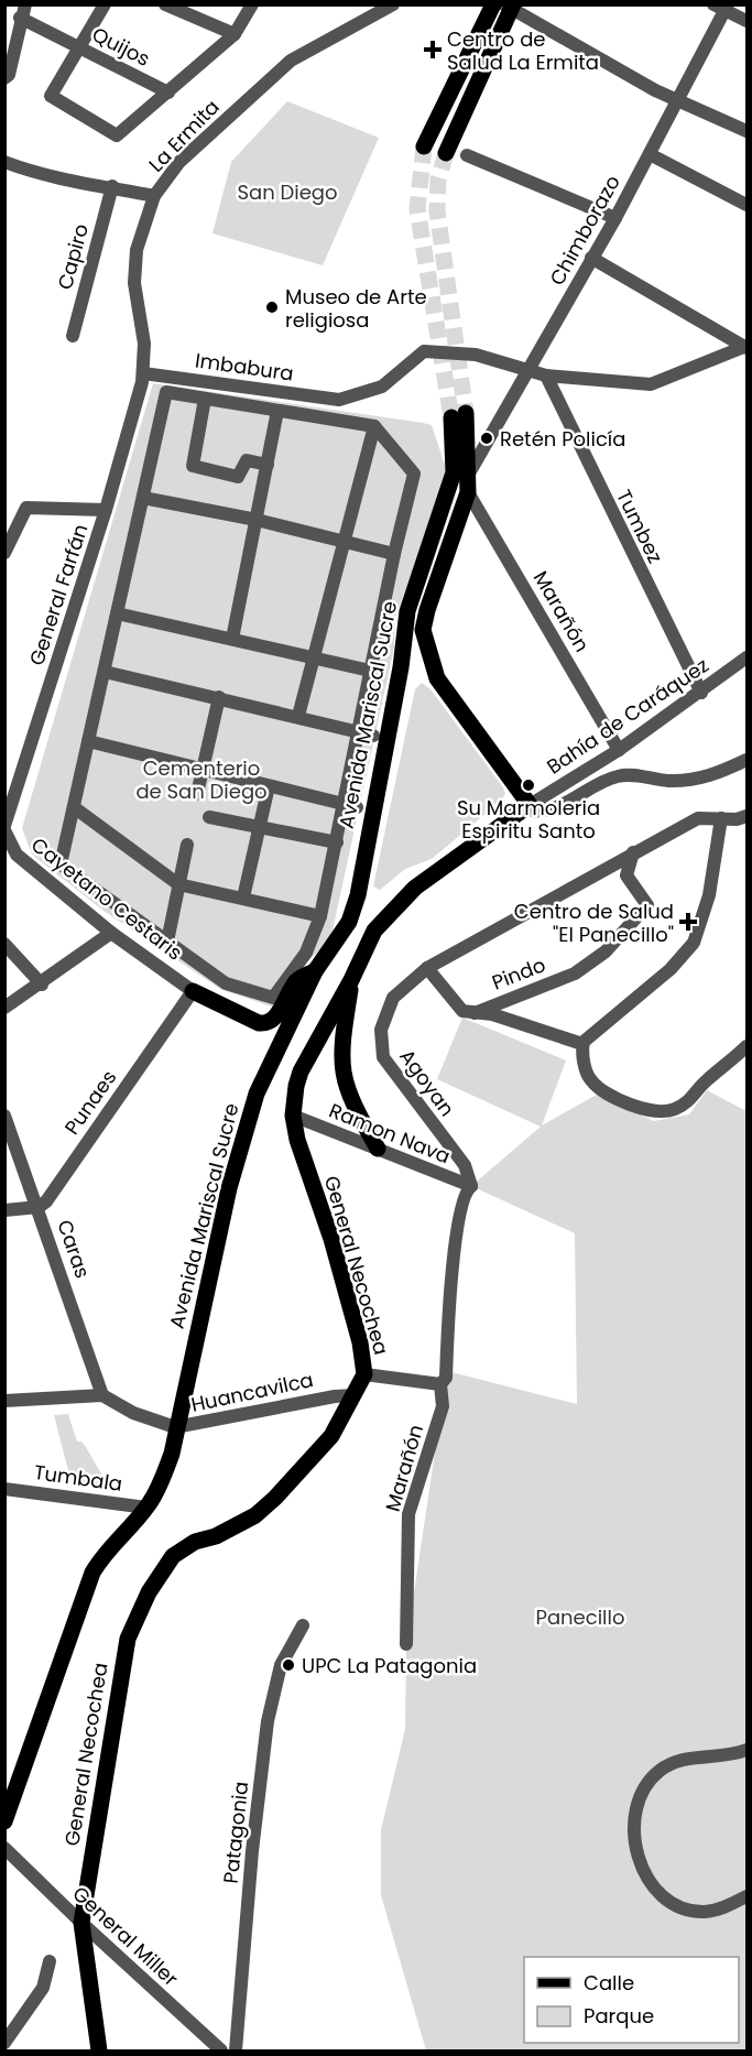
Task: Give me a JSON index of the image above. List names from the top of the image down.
{
  "streets": {
    "main road": ["Avenida Mariscal Sucre", "General Necochea"],
    "street": [
      "Quijos",
      "La Ermita",
      "Chimborazo",
      "Capiro",
      "Imbabura",
      "Tumbez",
      "General Farfán",
      "Marañón",
      "Bahía de Caráquez",
      "Cayetano Cestaris",
      "Pindo",
      "Agoyan",
      "Punaes",
      "Ramon Nava",
      "Caras",
      "Huancavilca",
      "Tumbala",
      "Patagonia",
      "General Miller"
    ]
  },
  "crossings": [
    ["La Ermita", "Imbabura"],
    ["La Ermita", "General Farfán"],
    ["Chimborazo", "Imbabura"],
    ["Chimborazo", "Avenida Mariscal Sucre"],
    ["Imbabura", "General Farfán"],
    ["Tumbez", "Bahía de Caráquez"],
    ["General Farfán", "Cayetano Cestaris"],
    ["Marañón", "Avenida Mariscal Sucre"],
    ["Marañón", "Bahía de Caráquez"],
    ["Avenida Mariscal Sucre", "Huancavilca"],
    ["Avenida Mariscal Sucre", "Tumbala"],
    ["Bahía de Caráquez", "General Necochea"],
    ["Cayetano Cestaris", "Punaes"],
    ["Pindo", "Agoyan"],
    ["Agoyan", "Ramon Nava"],
    ["Punaes", "Caras"],
    ["Ramon Nava", "General Necochea"],
    ["Caras", "Huancavilca"],
    ["General Necochea", "Huancavilca"],
    ["General Necochea", "General Miller"]
  ],
  "parks": ["San Diego", "Cementerio de San Diego", "Panecillo"],
  "places": {
    "health": ["Centro de Salud La Ermita", "Centro de Salud \"El Panecillo\""],
    "other": [
      "Museo de Arte religiosa",
      "Retén Policía",
      "Su Marmoleria Espiritu Santo",
      "UPC La Patagonia"
    ]
  },
  "legend": ["Calle", "Parque"]
}
